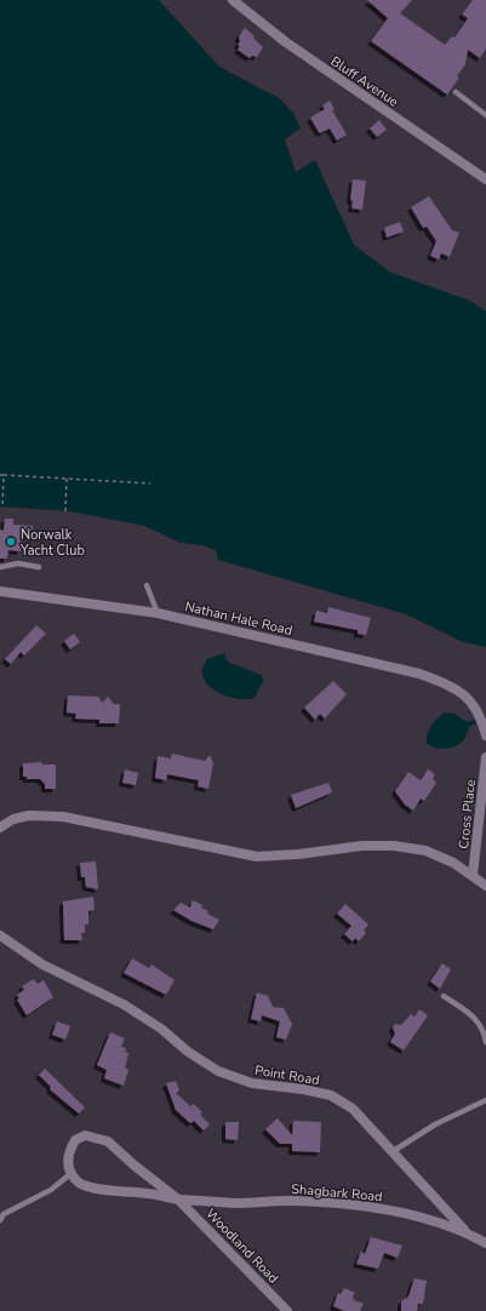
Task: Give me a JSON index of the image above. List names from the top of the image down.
{
  "streets": {
    "street": [
      "Bluff Avenue",
      "Nathan Hale Road",
      "Cross Place",
      "Point Road",
      "Shagbark Road",
      "Woodland Road"
    ]
  },
  "crossings": [
    ["Point Road", "Shagbark Road"],
    ["Shagbark Road", "Woodland Road"]
  ],
  "places": ["Norwalk Yacht Club"]
}
